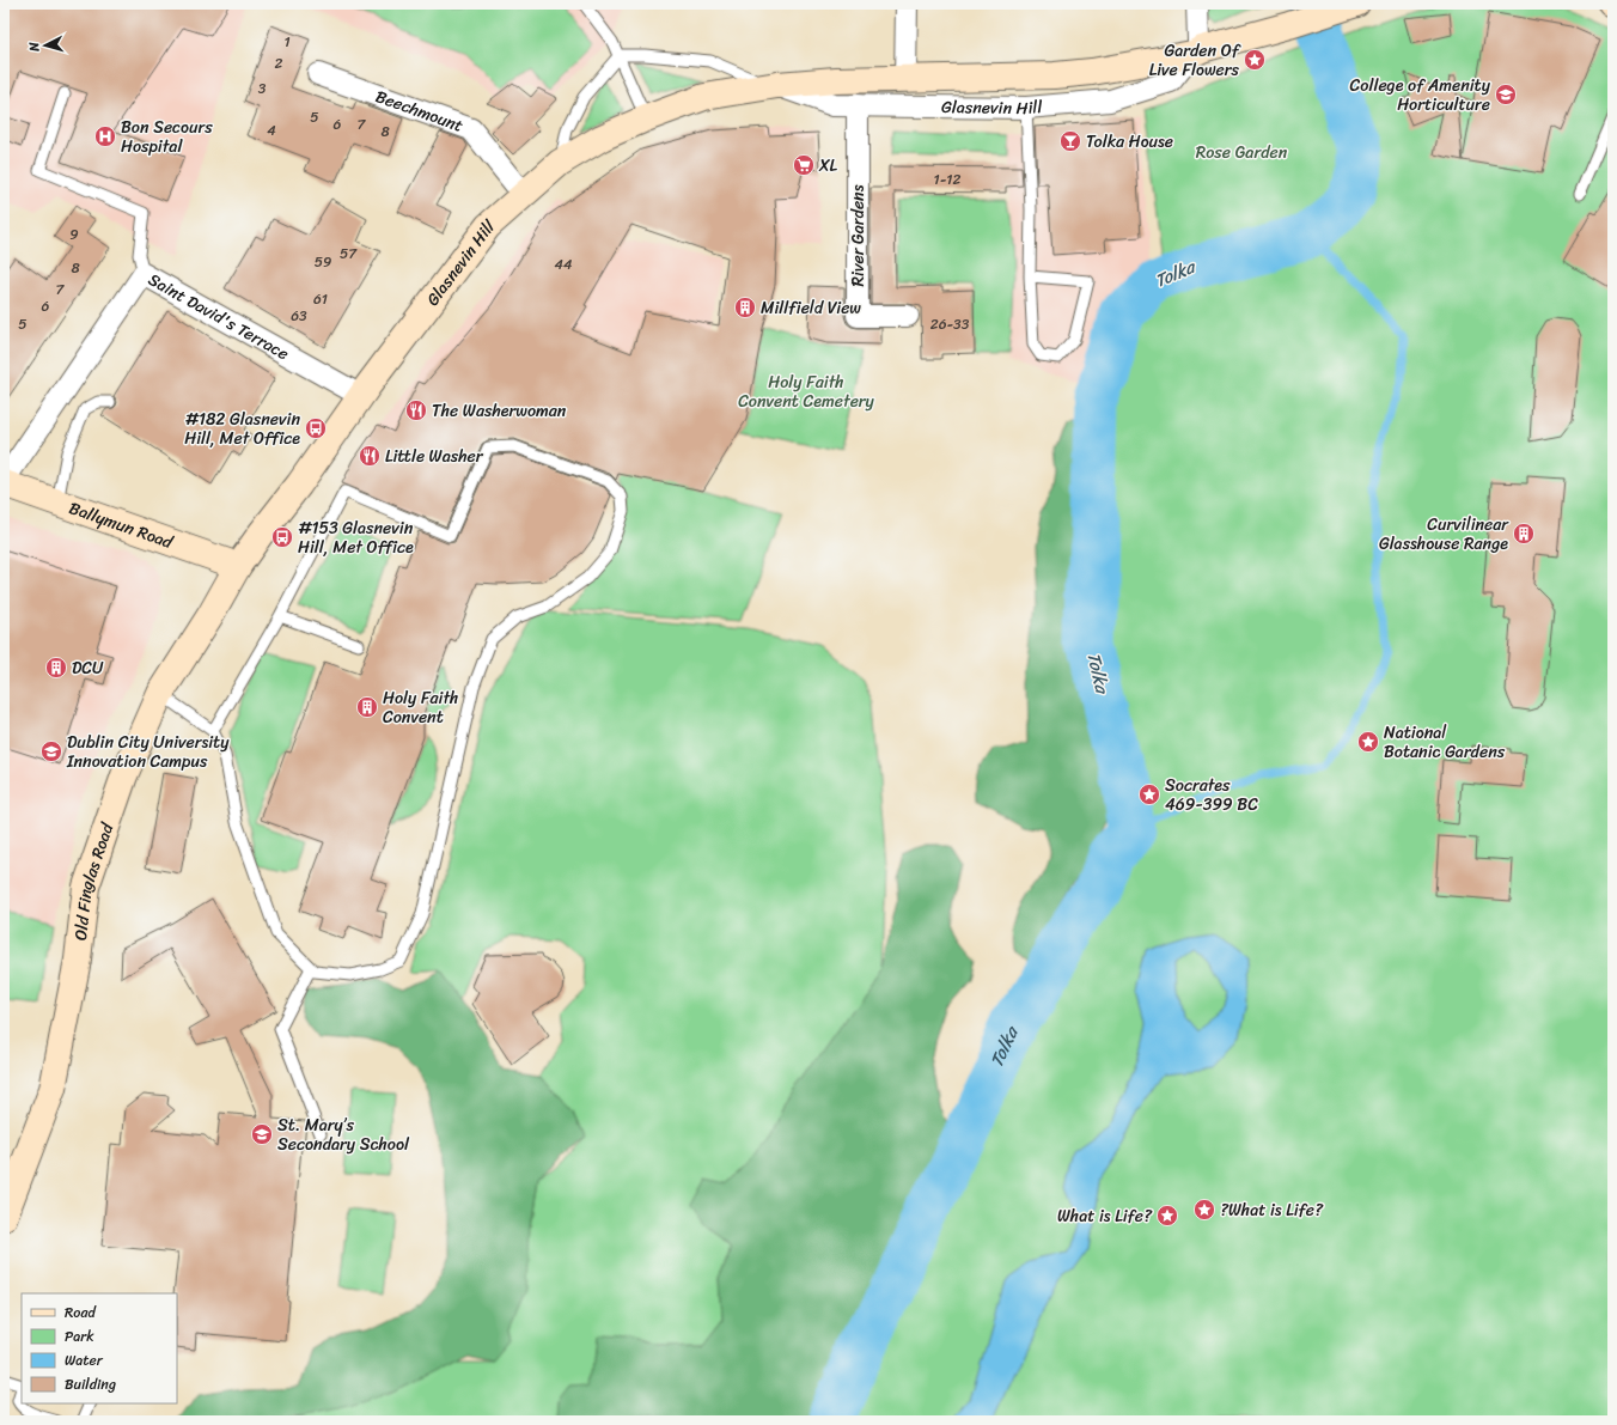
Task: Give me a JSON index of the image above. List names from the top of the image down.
{
  "streets": {
    "street": [
      "Glasnevin Hill",
      "Beechmount",
      "River Gardens",
      "Saint David's Terrace",
      "Ballymun Road",
      "Old Finglas Road"
    ]
  },
  "crossings": [
    ["Glasnevin Hill", "Beechmount"],
    ["Glasnevin Hill", "River Gardens"],
    ["Glasnevin Hill", "Saint David's Terrace"],
    ["Glasnevin Hill", "Ballymun Road"],
    ["Glasnevin Hill", "Old Finglas Road"],
    ["Saint David's Terrace", "Ballymun Road"],
    ["Ballymun Road", "Old Finglas Road"]
  ],
  "water": ["Tolka"],
  "parks": ["Rose Garden", "Holy Faith Convent Cemetery"],
  "places": {
    "place": [
      "Garden Of Live Flowers",
      "National Botanic Gardens",
      "Socrates 469-399 BC",
      "?What is Life?",
      "What is Life?"
    ],
    "school or university": ["College of Amenity Horticulture", "Dublin City University Innovation Campus", "St. Mary’s Secondary School"],
    "hospital": ["Bon Secours Hospital"],
    "bar": ["Tolka House"],
    "supermarket": ["XL"],
    "building": [
      "Millfield View",
      "Curvilinear Glasshouse Range",
      "DCU",
      "Holy Faith Convent"
    ],
    "restaurant": ["The Washerwoman", "Little Washer"],
    "bus stop": ["#182 Glasnevin Hill, Met Office", "#153 Glasnevin Hill, Met Office"]
  },
  "house_numbers": [
    "1",
    "2",
    "3",
    "5",
    "6",
    "7",
    "4",
    "8",
    "1-12",
    "9",
    "57",
    "59",
    "44",
    "8",
    "7",
    "61",
    "6",
    "63",
    "5",
    "26-33"
  ],
  "legend": [
    "Road",
    "Park",
    "Water",
    "Building"
  ],
  "north": "left"
}
